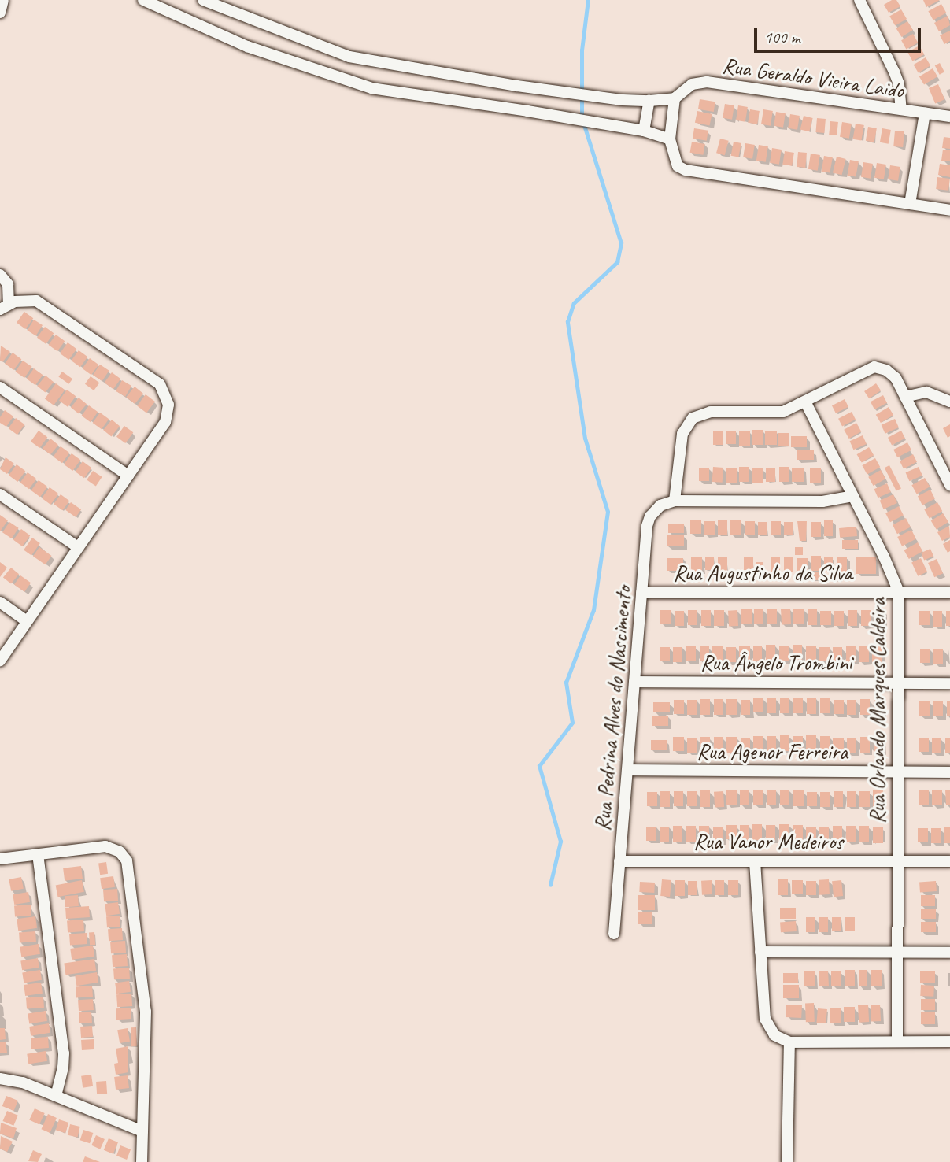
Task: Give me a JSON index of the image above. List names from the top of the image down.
{
  "streets": {
    "street": [
      "Rua Geraldo Vieira Laido",
      "Rua Augustinho da Silva",
      "Rua Ângelo Trombini",
      "Rua Pedrina Alves do Nascimento",
      "Rua Orlando Marques Caldeira",
      "Rua Agenor Ferreira",
      "Rua Vanor Medeiros"
    ]
  },
  "crossings": [
    ["Rua Augustinho da Silva", "Rua Pedrina Alves do Nascimento"],
    ["Rua Augustinho da Silva", "Rua Orlando Marques Caldeira"],
    ["Rua Ângelo Trombini", "Rua Pedrina Alves do Nascimento"],
    ["Rua Ângelo Trombini", "Rua Orlando Marques Caldeira"],
    ["Rua Pedrina Alves do Nascimento", "Rua Agenor Ferreira"],
    ["Rua Pedrina Alves do Nascimento", "Rua Vanor Medeiros"],
    ["Rua Orlando Marques Caldeira", "Rua Agenor Ferreira"],
    ["Rua Orlando Marques Caldeira", "Rua Vanor Medeiros"]
  ],
  "scale_bar": "100 m"
}
